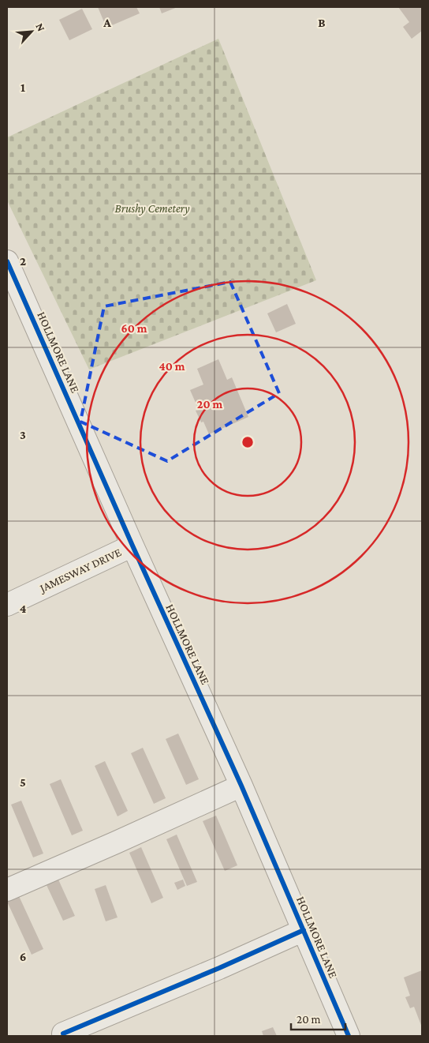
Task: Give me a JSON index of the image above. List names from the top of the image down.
{
  "streets": {
    "street": ["HOLLMORE LANE", "JAMESWAY DRIVE"]
  },
  "crossings": [
    ["HOLLMORE LANE", "JAMESWAY DRIVE"]
  ],
  "parks": ["Brushy Cemetery"],
  "scale_bar": "20 m",
  "north": "top right",
  "grid": {
    "columns": ["A", "B"],
    "rows": [
      "1",
      "2",
      "3",
      "4",
      "5",
      "6"
    ]
  },
  "rings": ["60 m", "40 m", "20 m"]
}
